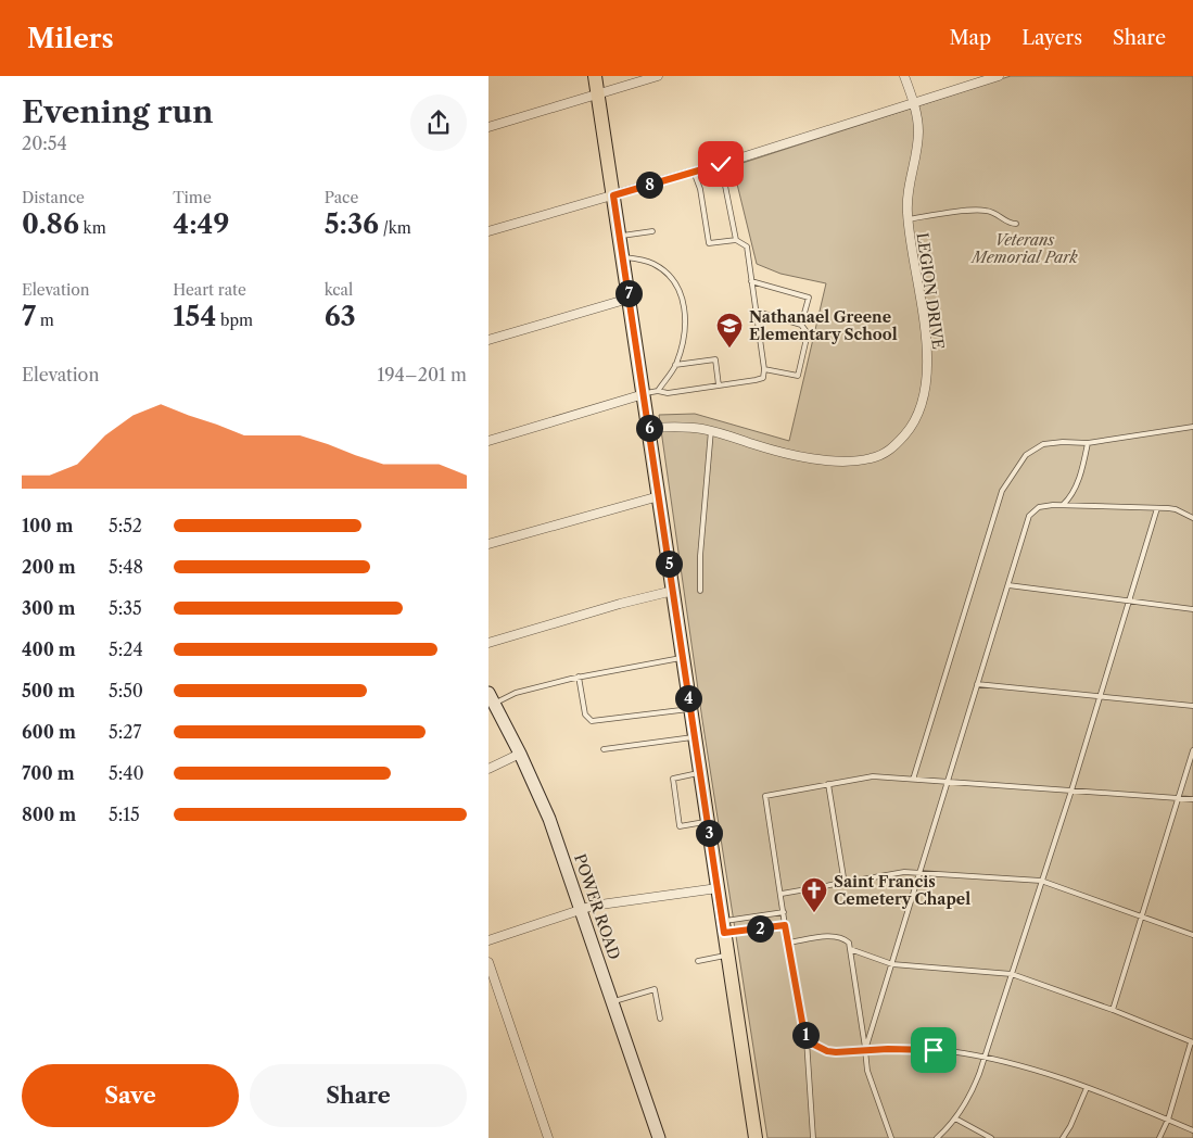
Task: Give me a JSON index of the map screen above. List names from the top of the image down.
{
  "streets": {
    "main road": ["POWER ROAD"],
    "street": ["LEGION DRIVE"]
  },
  "parks": ["Veterans Memorial Park"],
  "places": {
    "school or university": ["Nathanael Greene Elementary School"],
    "church": ["Saint Francis Cemetery Chapel"]
  },
  "page": {
    "header": "Milers",
    "nav": ["Map", "Layers", "Share"],
    "heading": ["Evening run", "20:54"],
    "stats": [
      ["Distance", "0.86 km"],
      ["Time", "4:49"],
      ["Pace", "5:36 /km"],
      ["Elevation", "7 m"],
      ["Heart rate", "154 bpm"],
      ["kcal", "63"]
    ],
    "pins": [
      "8",
      "7",
      "6",
      "5",
      "4",
      "3",
      "2",
      "1"
    ],
    "chart": ["Elevation", "194–201 m"],
    "list": [
      {
        "name": "100 m",
        "note": "5:52"
      },
      {
        "name": "200 m",
        "note": "5:48"
      },
      {
        "name": "300 m",
        "note": "5:35"
      },
      {
        "name": "400 m",
        "note": "5:24"
      },
      {
        "name": "500 m",
        "note": "5:50"
      },
      {
        "name": "600 m",
        "note": "5:27"
      },
      {
        "name": "700 m",
        "note": "5:40"
      },
      {
        "name": "800 m",
        "note": "5:15"
      }
    ],
    "buttons": ["Save", "Share"]
  }
}
